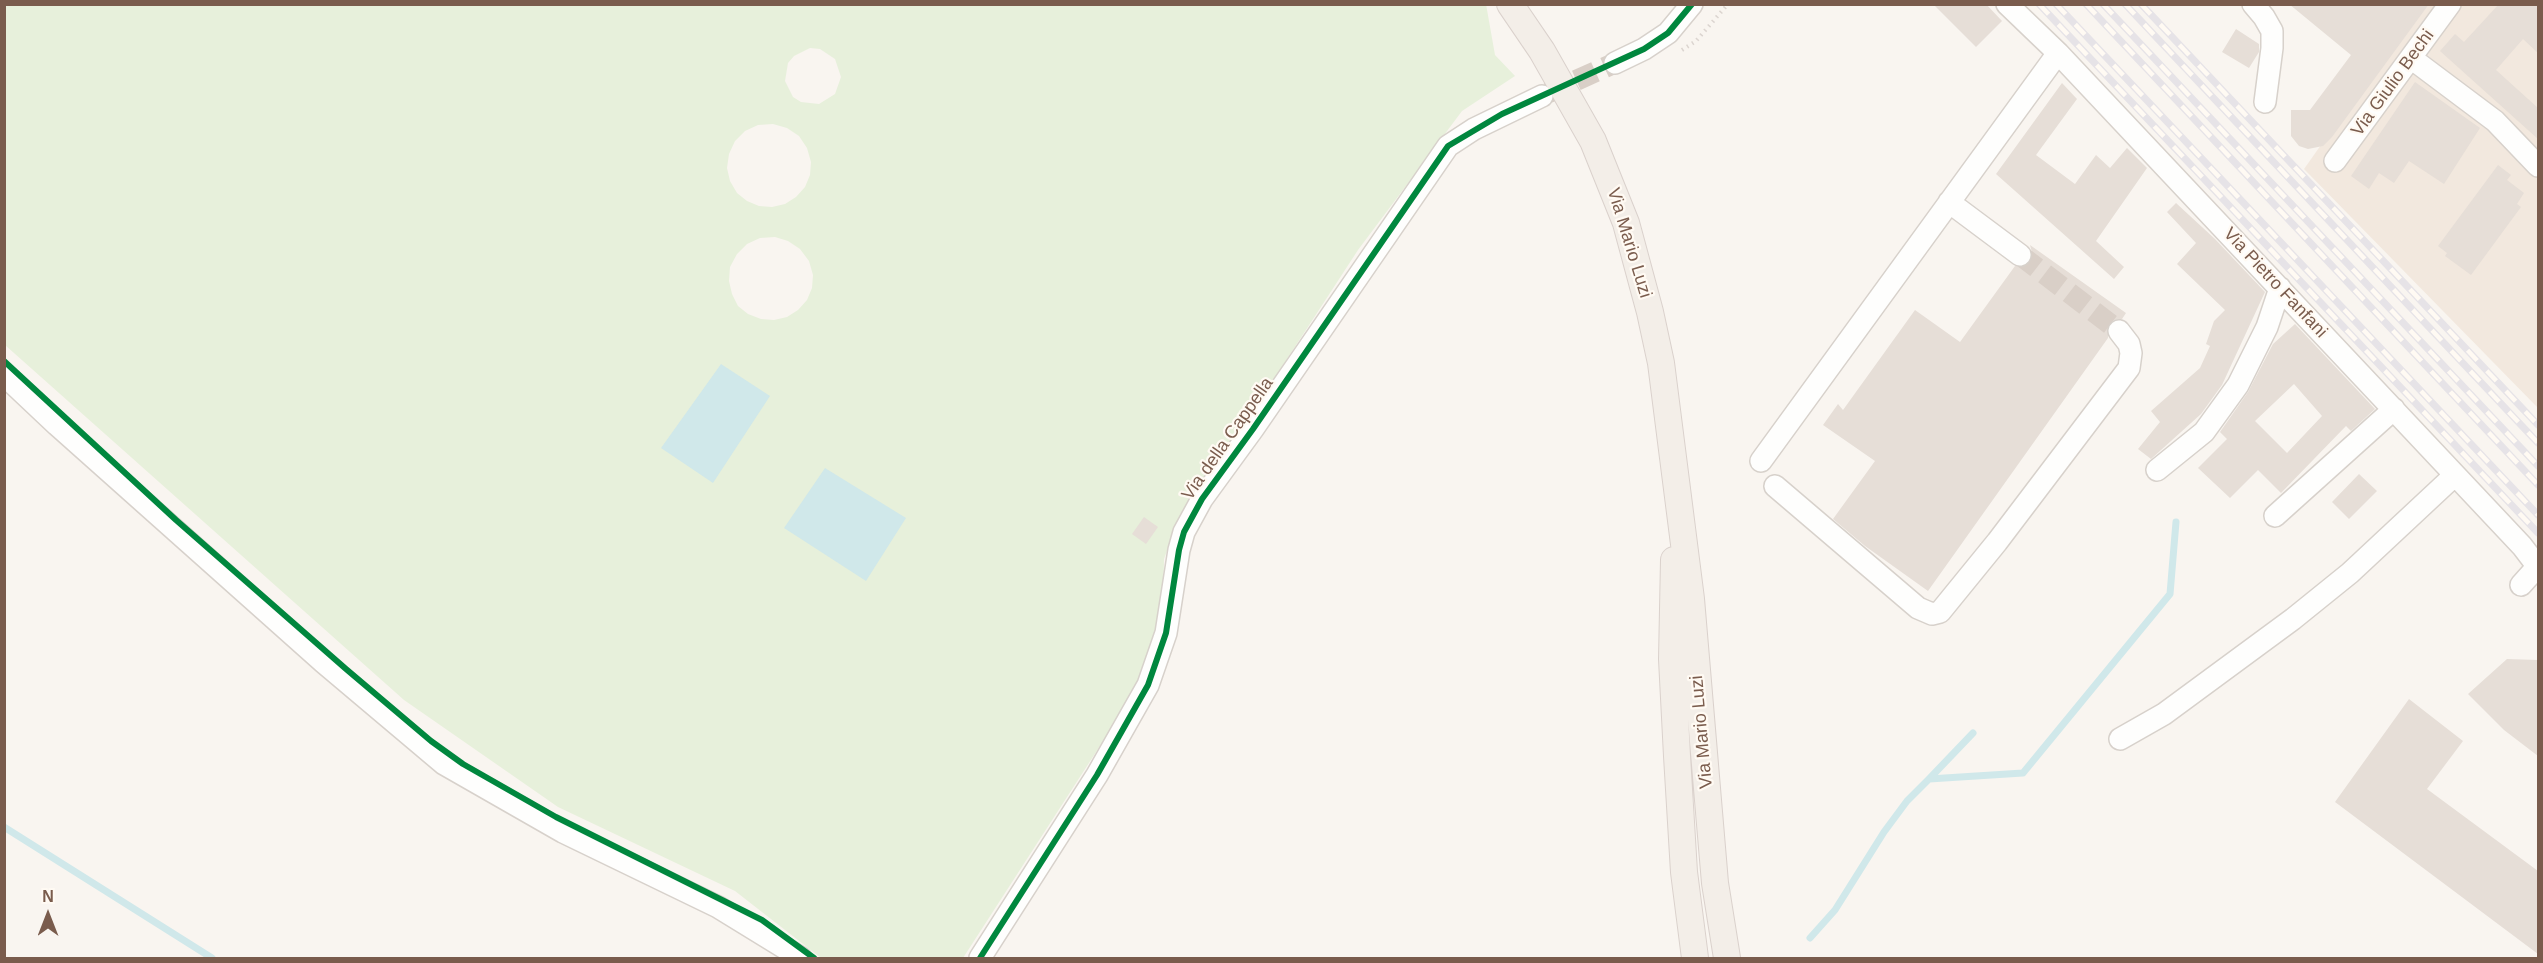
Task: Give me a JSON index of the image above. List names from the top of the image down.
{
  "streets": {
    "main road": ["Via Mario Luzi"],
    "street": ["Via Giulio Bechi", "Via Pietro Fanfani", "Via della Cappella"]
  },
  "north": "top"
}
